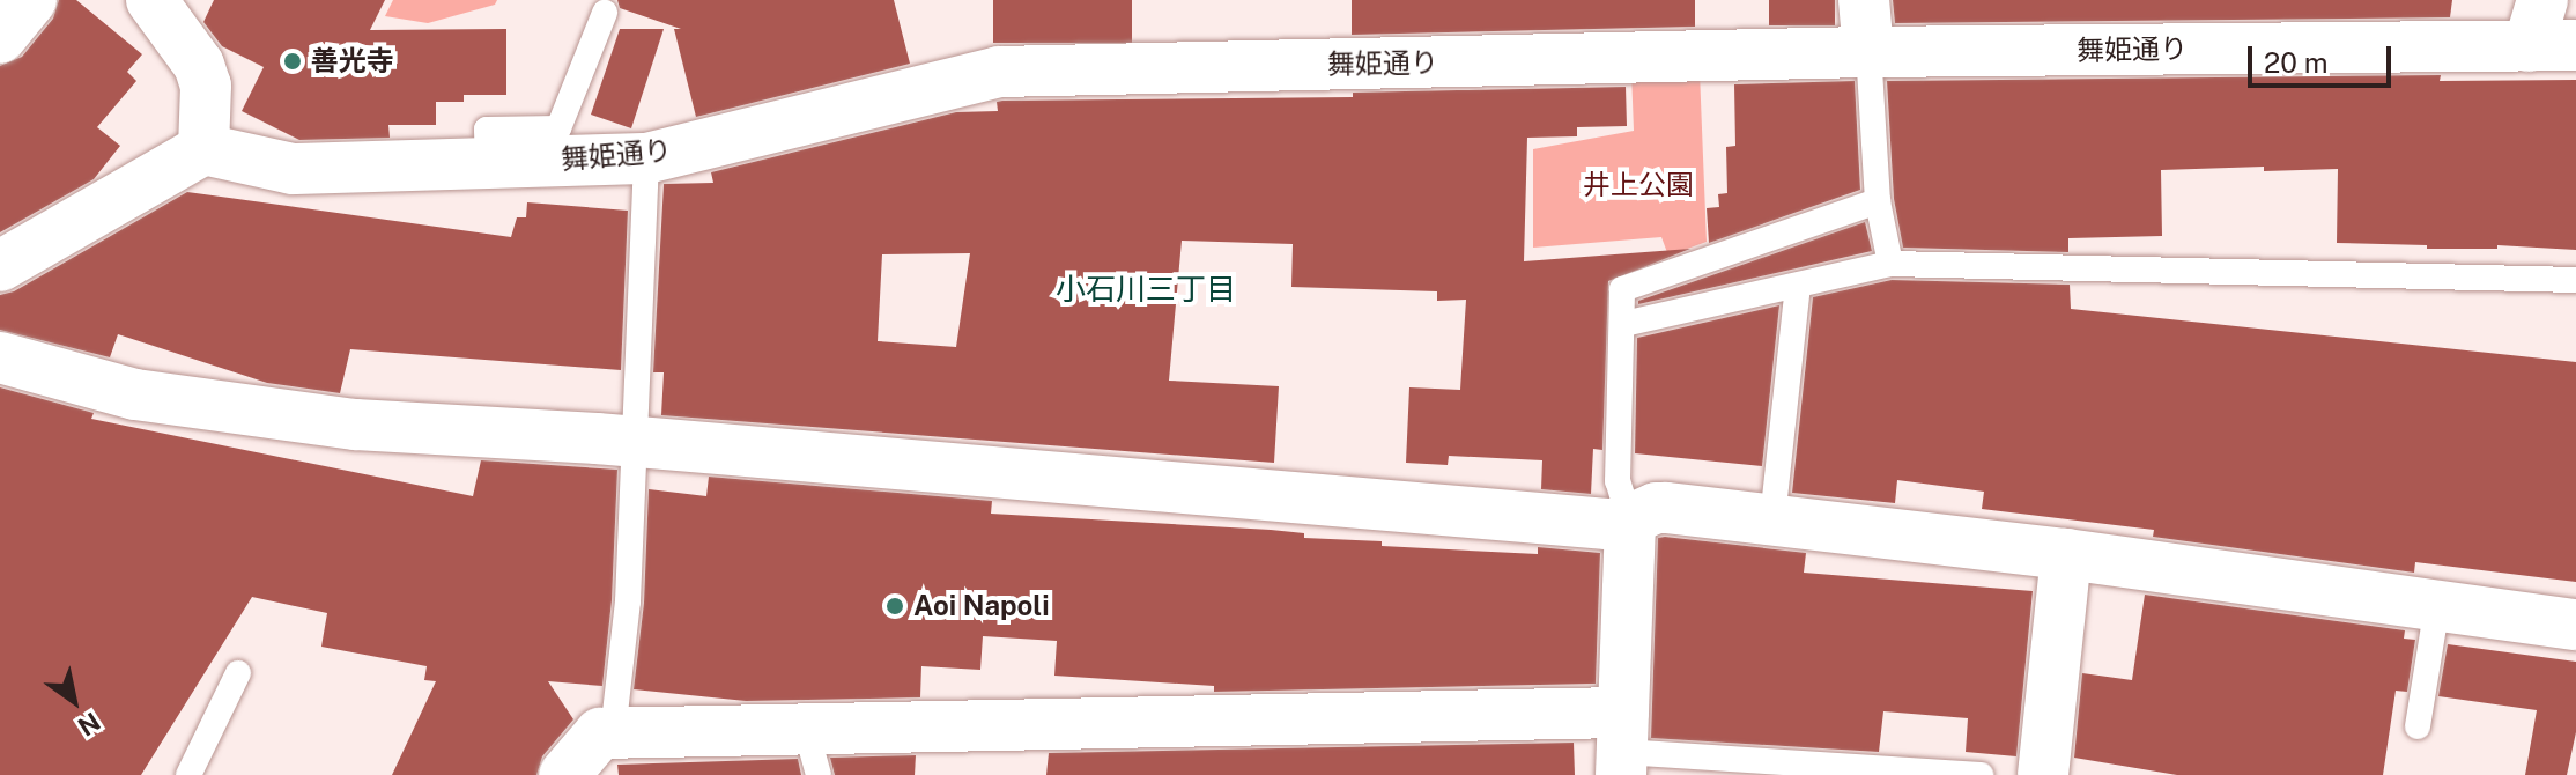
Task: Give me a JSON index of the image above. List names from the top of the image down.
{
  "streets": {
    "street": ["舞姫通り"]
  },
  "districts": ["小石川三丁目"],
  "parks": ["井上公園"],
  "places": ["善光寺", "Aoi Napoli"],
  "scale_bar": "20 m",
  "north": "bottom right"
}
